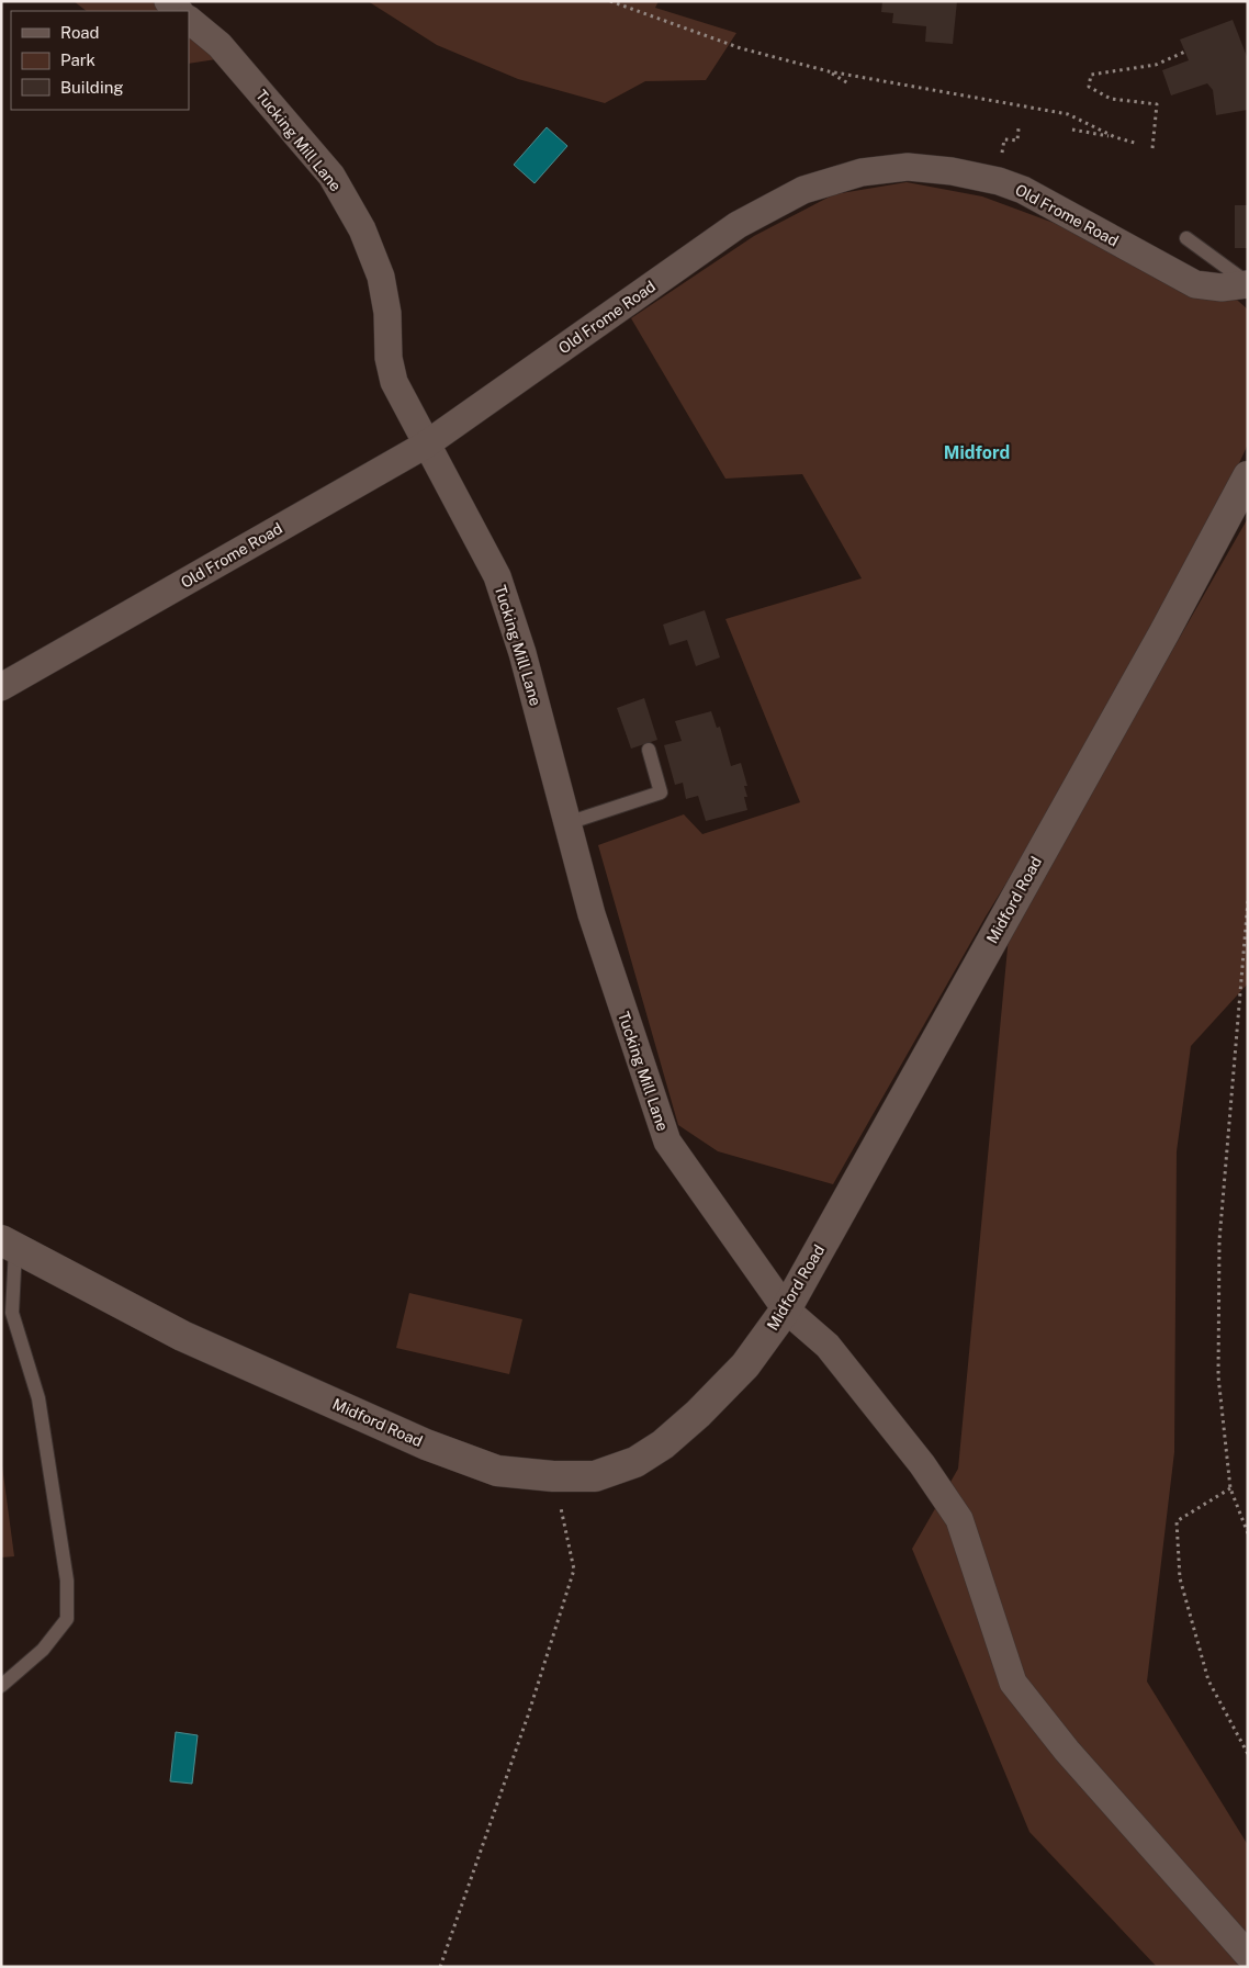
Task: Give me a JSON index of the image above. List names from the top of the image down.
{
  "streets": {
    "main road": ["Midford Road"],
    "street": ["Tucking Mill Lane", "Old Frome Road"]
  },
  "crossings": [
    ["Tucking Mill Lane", "Old Frome Road"],
    ["Tucking Mill Lane", "Midford Road"]
  ],
  "districts": ["Midford"],
  "legend": ["Road", "Park", "Building"]
}
